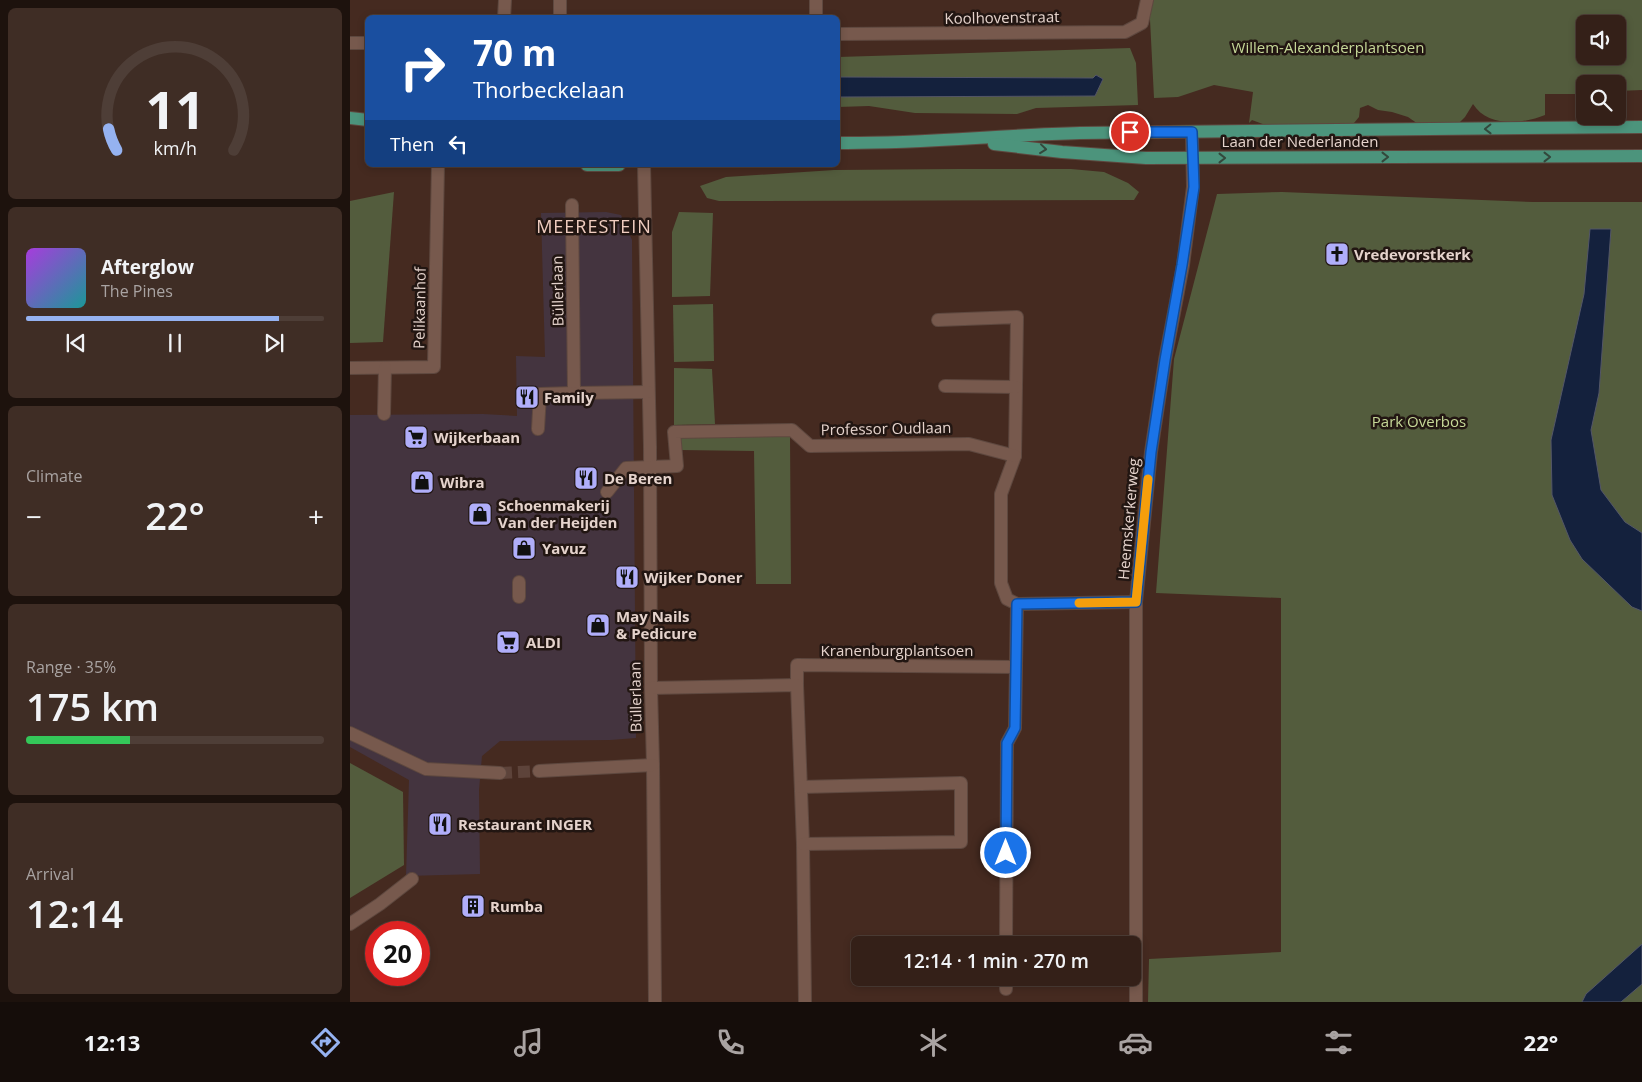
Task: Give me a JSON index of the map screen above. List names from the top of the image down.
{
  "streets": {
    "main road": ["Laan der Nederlanden"],
    "street": [
      "Koolhovenstraat",
      "Büllerlaan",
      "Pelikaanhof",
      "Professor Oudlaan",
      "Heemskerkerweg",
      "Kranenburgplantsoen"
    ]
  },
  "crossings": [
    ["Laan der Nederlanden", "Heemskerkerweg"],
    ["Büllerlaan", "Professor Oudlaan"]
  ],
  "districts": ["MEERESTEIN"],
  "parks": ["Willem-Alexanderplantsoen", "Park Overbos"],
  "places": {
    "church": ["Vredevorstkerk"],
    "restaurant": [
      "Family",
      "De Beren",
      "Wijker Doner",
      "Restaurant INGER"
    ],
    "supermarket": ["Wijkerbaan", "ALDI"],
    "shop": [
      "Wibra",
      "Schoenmakerij Van der Heijden",
      "Yavuz",
      "May Nails & Pedicure"
    ],
    "building": ["Rumba"]
  },
  "page": {
    "turn": ["70 m", "Thorbeckelaan"],
    "then": "Then",
    "song": ["Afterglow", "The Pines"],
    "tile": [
      "Climate",
      ["Range · 35%", "175 km"],
      ["Arrival", "12:14"]
    ],
    "heat": ["−", "22°", "+"],
    "limit": "20",
    "trip": "12:14 · 1 min · 270 m",
    "tabs": ["12:13", "22°"],
    "gauge": ["11", "km/h"]
  }
}
